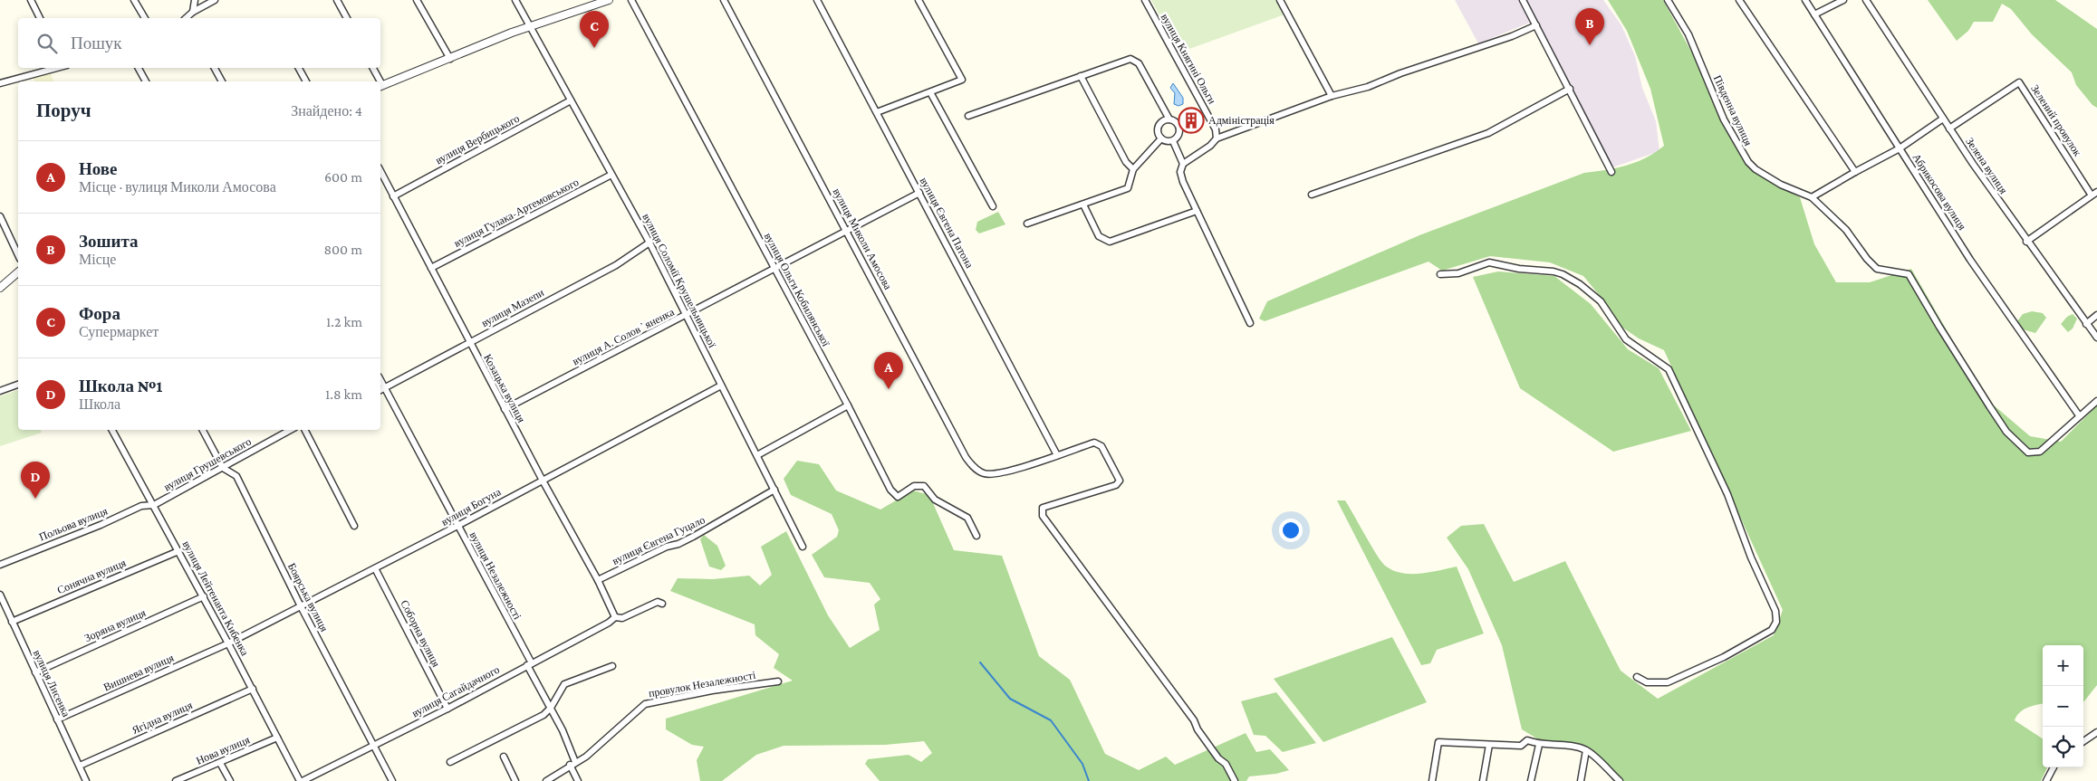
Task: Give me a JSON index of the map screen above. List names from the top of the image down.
{
  "streets": {
    "street": [
      "вулиця Княгині Ольги",
      "Південна вулиця",
      "Зелений провулок",
      "вулиця Вербицького",
      "Зелена вулиця",
      "Абрикосова вулиця",
      "вулиця Гулака-Артемовського",
      "вулиця Євгена Патона",
      "вулиця Миколи Амосова",
      "вулиця Соломії Крушельницької",
      "вулиця Ольги Кобилянської",
      "вулиця Мазепи",
      "вулиця А. Соловʼяненка",
      "Козацька вулиця",
      "вулиця Грушевського",
      "вулиця Богуна",
      "Польова вулиця",
      "вулиця Євгена Гуцало",
      "вулиця Незалежності",
      "Сонячна вулиця",
      "Боярська вулиця",
      "вулиця Лейтенанта Кибенка",
      "Зоряна вулиця",
      "Соборна вулиця",
      "Вишнева вулиця",
      "вулиця Лисенка",
      "провулок Незалежності",
      "вулиця Сагайдачного",
      "Ягідна вулиця",
      "Нова вулиця"
    ]
  },
  "crossings": [
    ["Південна вулиця", "Абрикосова вулиця"],
    ["Зелений провулок", "Зелена вулиця"],
    ["вулиця Вербицького", "вулиця Соломії Крушельницької"],
    ["вулиця Вербицького", "Козацька вулиця"],
    ["вулиця Гулака-Артемовського", "вулиця Соломії Крушельницької"],
    ["вулиця Гулака-Артемовського", "Козацька вулиця"],
    ["вулиця Євгена Патона", "вулиця Миколи Амосова"],
    ["вулиця Євгена Патона", "вулиця А. Соловʼяненка"],
    ["вулиця Миколи Амосова", "вулиця А. Соловʼяненка"],
    ["вулиця Соломії Крушельницької", "вулиця Мазепи"],
    ["вулиця Соломії Крушельницької", "вулиця А. Соловʼяненка"],
    ["вулиця Соломії Крушельницької", "вулиця Богуна"],
    ["вулиця Соломії Крушельницької", "вулиця Євгена Гуцало"],
    ["вулиця Ольги Кобилянської", "вулиця А. Соловʼяненка"],
    ["вулиця Мазепи", "Козацька вулиця"],
    ["вулиця Мазепи", "вулиця Незалежності"],
    ["вулиця А. Соловʼяненка", "Козацька вулиця"],
    ["Козацька вулиця", "вулиця Богуна"],
    ["Козацька вулиця", "вулиця Євгена Гуцало"],
    ["Козацька вулиця", "вулиця Сагайдачного"],
    ["вулиця Грушевського", "Польова вулиця"],
    ["вулиця Грушевського", "Боярська вулиця"],
    ["вулиця Грушевського", "вулиця Лейтенанта Кибенка"],
    ["вулиця Богуна", "вулиця Незалежності"],
    ["вулиця Богуна", "Боярська вулиця"],
    ["вулиця Богуна", "вулиця Лейтенанта Кибенка"],
    ["вулиця Богуна", "Соборна вулиця"],
    ["вулиця Богуна", "Вишнева вулиця"],
    ["Польова вулиця", "вулиця Лейтенанта Кибенка"],
    ["вулиця Незалежності", "провулок Незалежності"],
    ["вулиця Незалежності", "вулиця Сагайдачного"],
    ["Сонячна вулиця", "вулиця Лейтенанта Кибенка"],
    ["Сонячна вулиця", "вулиця Лисенка"],
    ["Боярська вулиця", "вулиця Сагайдачного"],
    ["вулиця Лейтенанта Кибенка", "Зоряна вулиця"],
    ["вулиця Лейтенанта Кибенка", "Вишнева вулиця"],
    ["вулиця Лейтенанта Кибенка", "вулиця Сагайдачного"],
    ["вулиця Лейтенанта Кибенка", "Ягідна вулиця"],
    ["вулиця Лейтенанта Кибенка", "Нова вулиця"],
    ["Зоряна вулиця", "вулиця Лисенка"],
    ["Соборна вулиця", "вулиця Сагайдачного"],
    ["Вишнева вулиця", "вулиця Лисенка"],
    ["вулиця Лисенка", "Ягідна вулиця"]
  ],
  "places": {
    "building": ["Адміністрація"]
  },
  "page": {
    "pins": [
      "B",
      "C",
      "A",
      "D"
    ],
    "search": "Пошук",
    "heading": ["Поруч", "Знайдено: 4"],
    "list": [
      {
        "mark": "A",
        "name": "Нове",
        "note": "Місце · вулиця Миколи Амосова",
        "value": "600 m"
      },
      {
        "mark": "B",
        "name": "Зошита",
        "note": "Місце",
        "value": "800 m"
      },
      {
        "mark": "C",
        "name": "Фора",
        "note": "Супермаркет",
        "value": "1.2 km"
      },
      {
        "mark": "D",
        "name": "Школа №1",
        "note": "Школа",
        "value": "1.8 km"
      }
    ],
    "map_buttons": ["+", "−"]
  }
}
